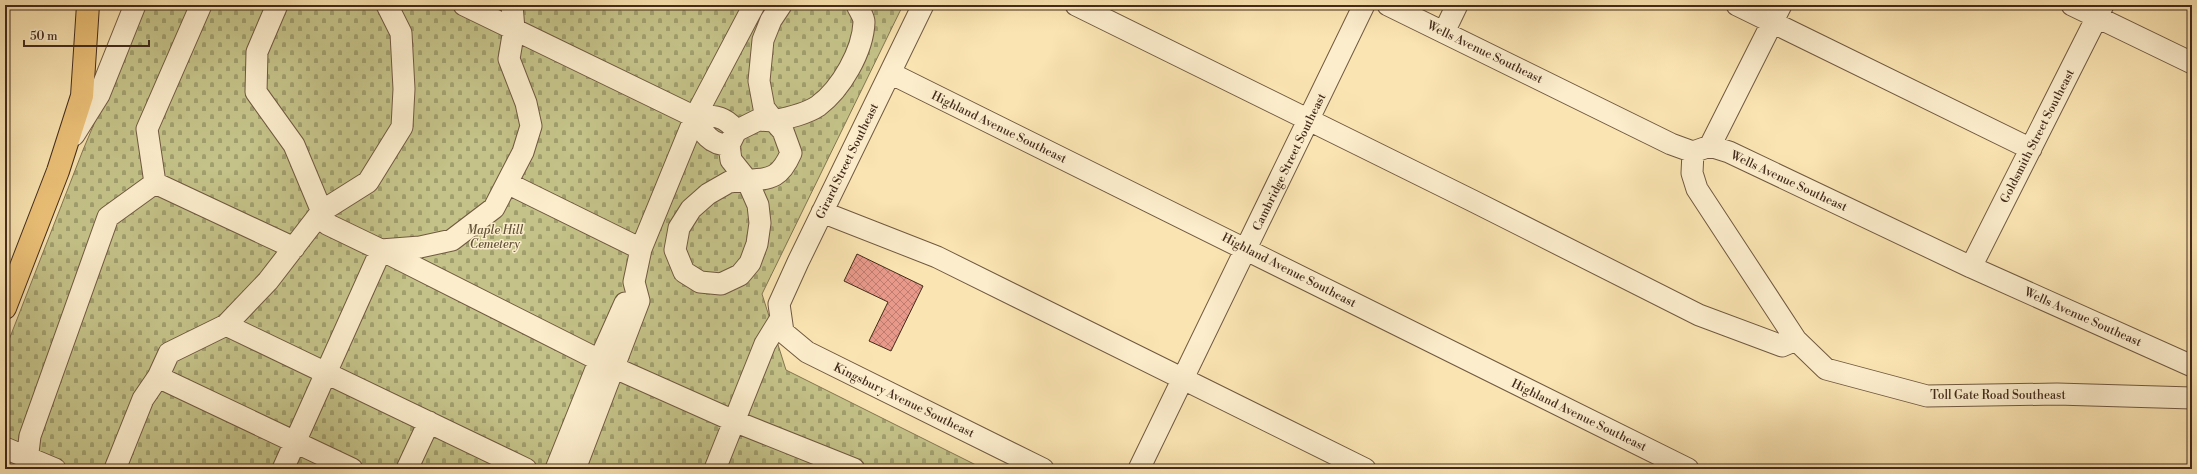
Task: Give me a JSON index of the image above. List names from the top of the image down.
{
  "streets": {
    "street": [
      "Wells Avenue Southeast",
      "Highland Avenue Southeast",
      "Goldsmith Street Southeast",
      "Girard Street Southeast",
      "Cambridge Street Southeast",
      "Toll Gate Road Southeast",
      "Kingsbury Avenue Southeast"
    ]
  },
  "crossings": [
    ["Wells Avenue Southeast", "Goldsmith Street Southeast"],
    ["Wells Avenue Southeast", "Toll Gate Road Southeast"],
    ["Highland Avenue Southeast", "Girard Street Southeast"],
    ["Highland Avenue Southeast", "Cambridge Street Southeast"],
    ["Girard Street Southeast", "Kingsbury Avenue Southeast"]
  ],
  "parks": ["Maple Hill Cemetery"],
  "scale_bar": "50 m"
}
